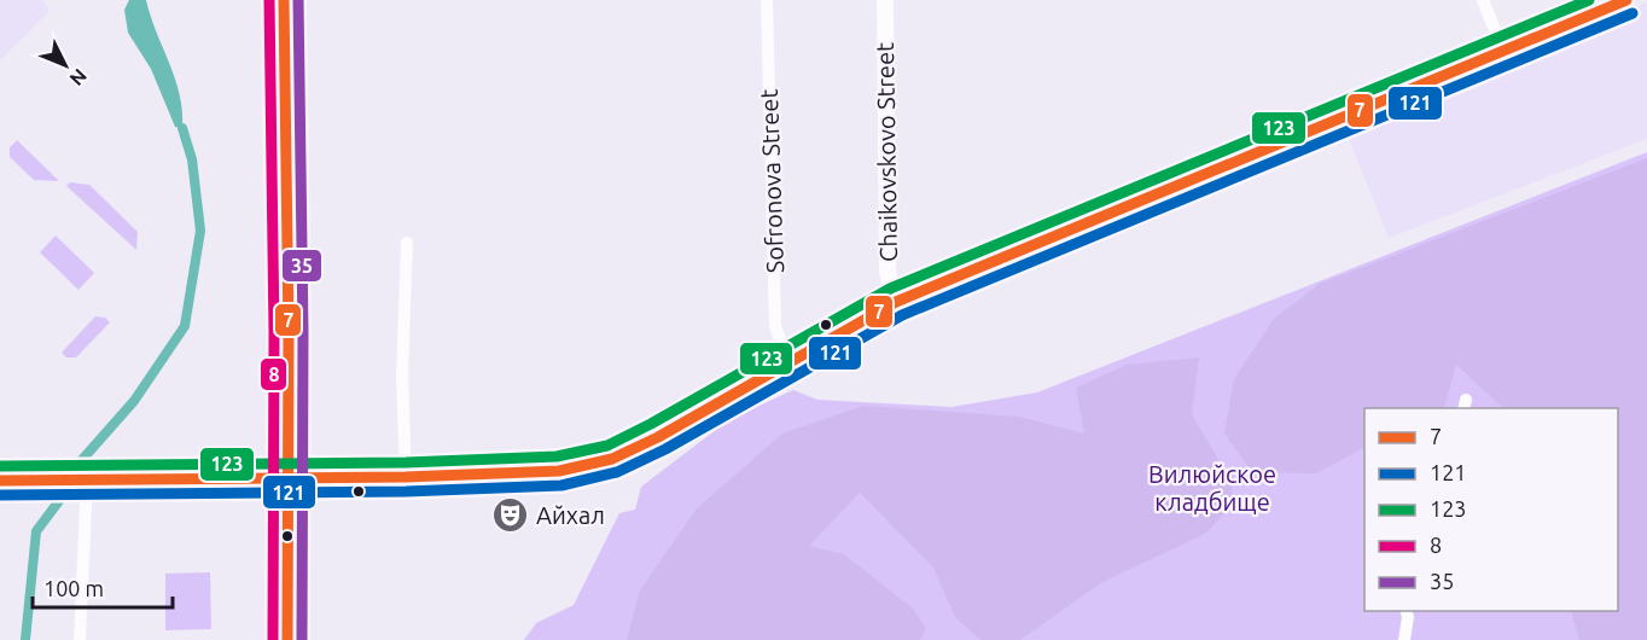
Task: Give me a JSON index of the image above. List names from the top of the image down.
{
  "streets": {
    "main road": ["Chaikovskovo Street"],
    "street": ["Sofronova Street"]
  },
  "parks": ["Вилюйское кладбище"],
  "places": {
    "theatre": ["Айхал"]
  },
  "lines": [
    "transit line 7",
    "transit line 123",
    "transit line 8",
    "transit line 35",
    "transit line 121"
  ],
  "legend": [
    "7",
    "121",
    "123",
    "8",
    "35"
  ],
  "scale_bar": "100 m",
  "north": "bottom right"
}
